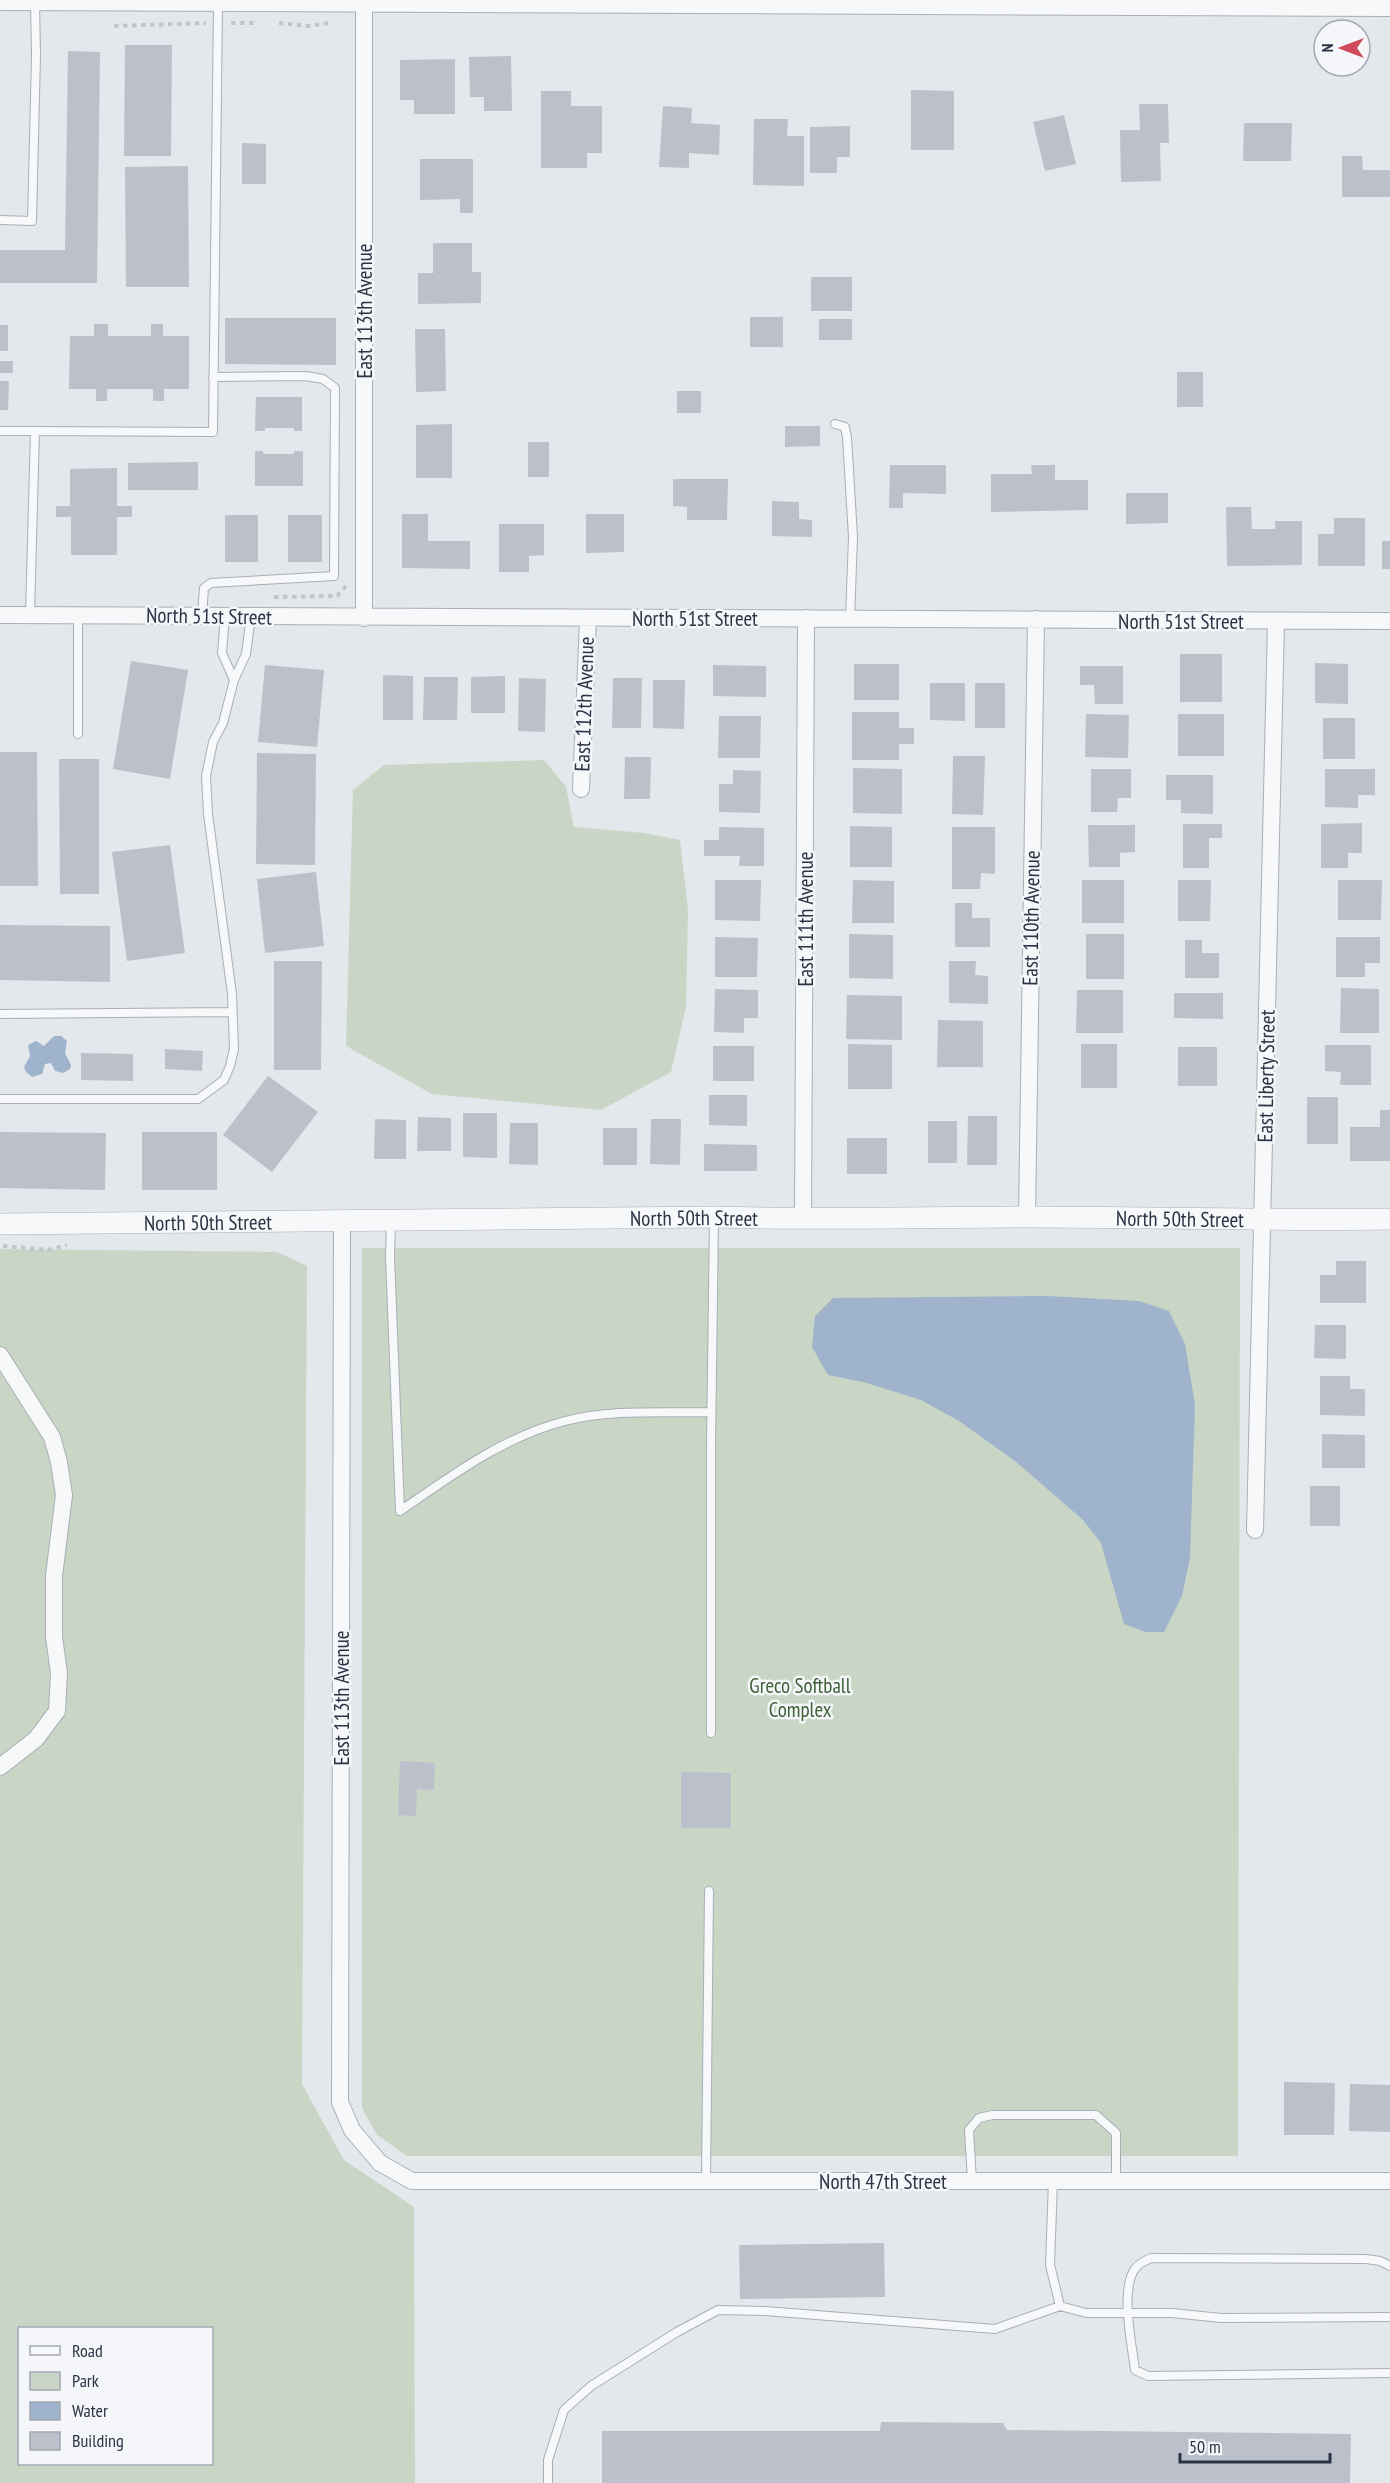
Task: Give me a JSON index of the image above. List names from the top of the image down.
{
  "streets": {
    "street": [
      "East 113th Avenue",
      "North 51st Street",
      "East 112th Avenue",
      "East 110th Avenue",
      "East 111th Avenue",
      "East Liberty Street",
      "North 50th Street",
      "North 47th Street"
    ]
  },
  "crossings": [
    ["East 113th Avenue", "North 51st Street"],
    ["East 113th Avenue", "North 50th Street"],
    ["East 113th Avenue", "North 47th Street"],
    ["North 51st Street", "East 112th Avenue"],
    ["North 51st Street", "East 110th Avenue"],
    ["North 51st Street", "East 111th Avenue"],
    ["North 51st Street", "East Liberty Street"],
    ["East 110th Avenue", "North 50th Street"],
    ["East 111th Avenue", "North 50th Street"],
    ["East Liberty Street", "North 50th Street"]
  ],
  "parks": ["Greco Softball Complex"],
  "legend": [
    "Road",
    "Park",
    "Water",
    "Building"
  ],
  "scale_bar": "50 m",
  "north": "left"
}
